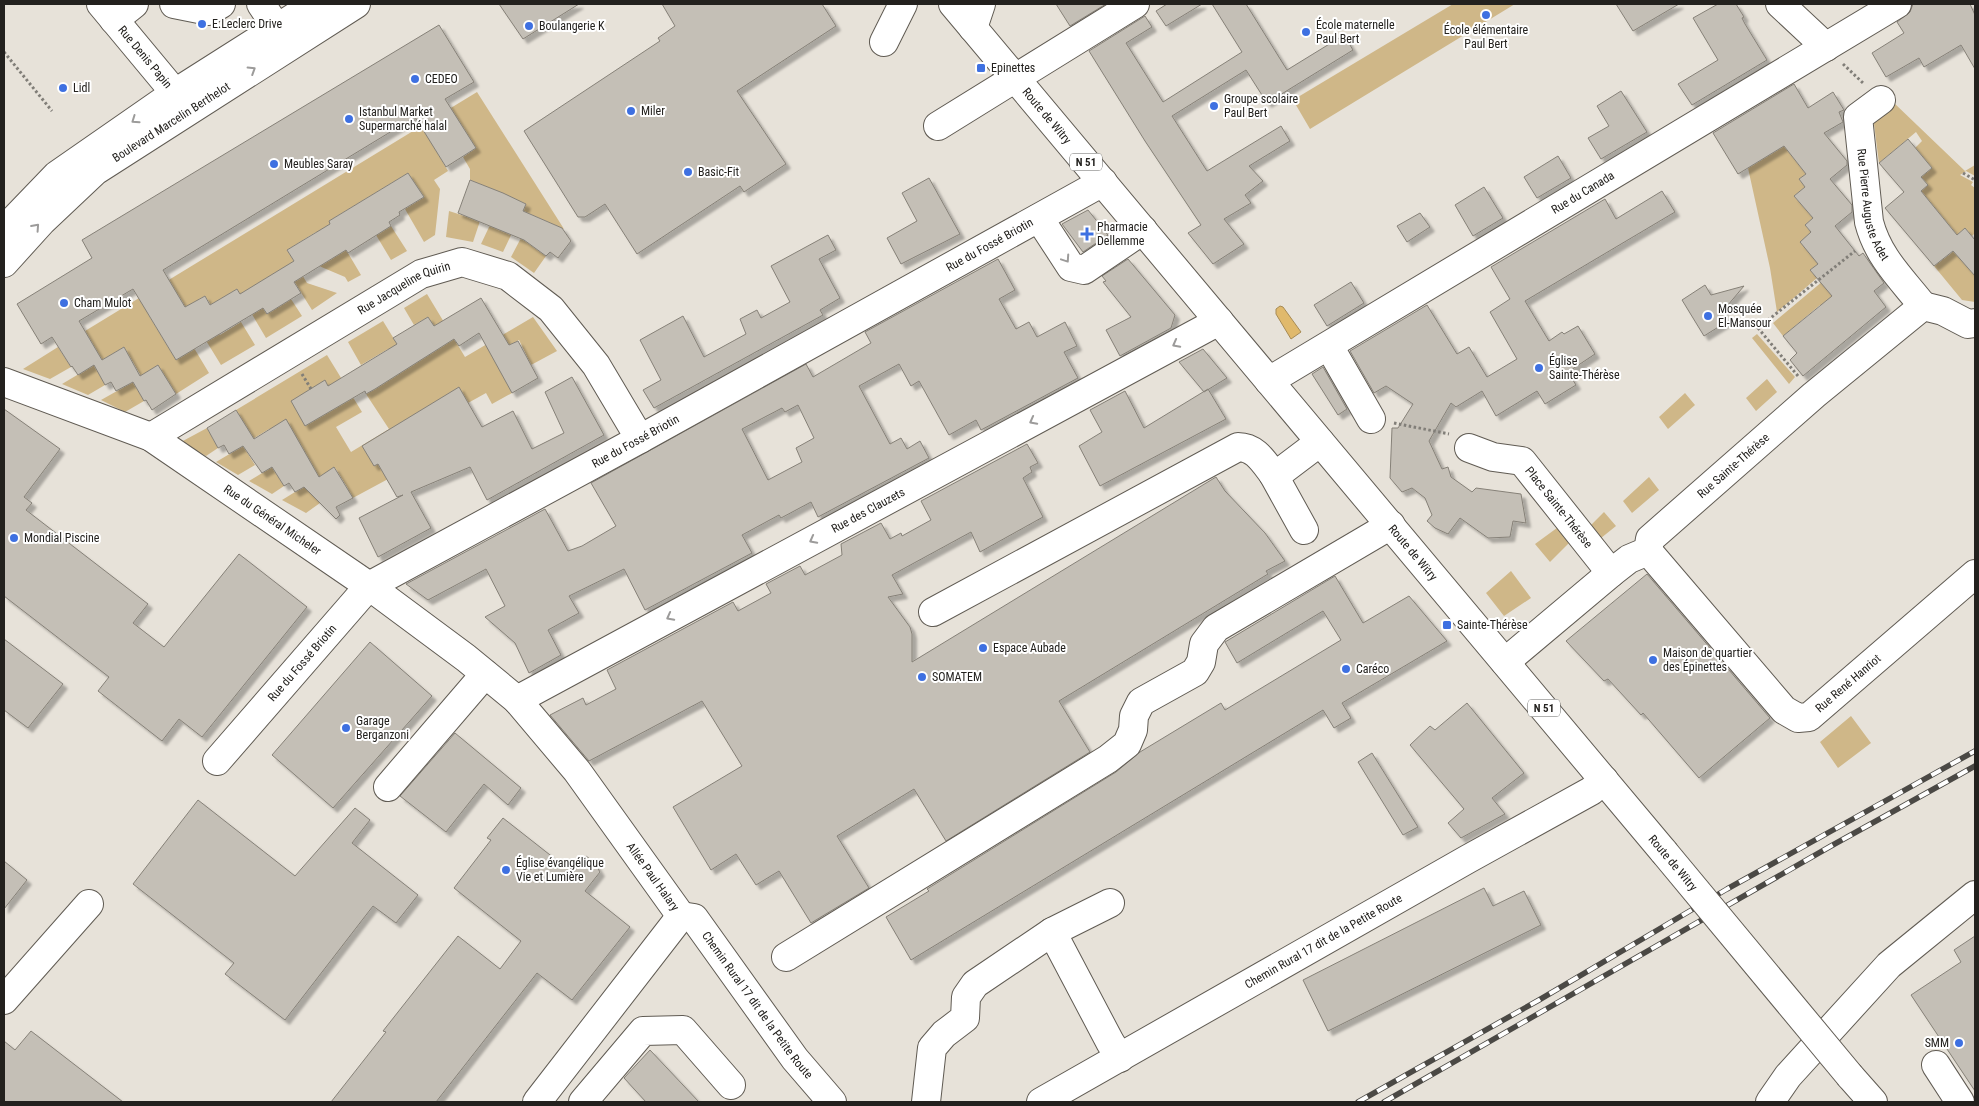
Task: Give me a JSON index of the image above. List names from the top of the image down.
{
  "streets": {
    "street": [
      "Rue Denis Papin",
      "Route de Witry",
      "Boulevard Marcelin Berthelot",
      "N 51",
      "Rue du Canada",
      "Rue Pierre Auguste Adet",
      "Rue du Fossé Briotin",
      "Rue Jacqueline Quirin",
      "Rue Sainte-Thérèse",
      "Place Sainte-Thérèse",
      "Rue des Clauzets",
      "Rue du Général Micheler",
      "Rue René Hanriot",
      "Allée Paul Halary",
      "Chemin Rural 17 dit de la Petite Route"
    ]
  },
  "crossings": [
    ["Rue Denis Papin", "Boulevard Marcelin Berthelot"],
    ["Route de Witry", "Rue du Canada"],
    ["Route de Witry", "Rue du Fossé Briotin"],
    ["Route de Witry", "Rue des Clauzets"],
    ["Route de Witry", "Chemin Rural 17 dit de la Petite Route"],
    ["Rue Pierre Auguste Adet", "Rue Sainte-Thérèse"],
    ["Rue du Fossé Briotin", "Rue Jacqueline Quirin"],
    ["Rue du Fossé Briotin", "Rue du Général Micheler"],
    ["Rue Jacqueline Quirin", "Rue du Général Micheler"],
    ["Rue Sainte-Thérèse", "Rue René Hanriot"],
    ["Rue des Clauzets", "Rue du Général Micheler"],
    ["Rue des Clauzets", "Allée Paul Halary"],
    ["Rue du Général Micheler", "Allée Paul Halary"],
    ["Allée Paul Halary", "Chemin Rural 17 dit de la Petite Route"]
  ],
  "places": {
    "other": [
      "École élémentaire Paul Bert",
      "E.Leclerc Drive",
      "Boulangerie K",
      "École maternelle Paul Bert",
      "CEDEO",
      "Lidl",
      "Groupe scolaire Paul Bert",
      "Miler",
      "Istanbul Market Supermarché halal",
      "Meubles Saray",
      "Basic-Fit",
      "Cham Mulot",
      "Mosquée El-Mansour",
      "Église Sainte-Thérèse",
      "Mondial Piscine",
      "Espace Aubade",
      "Maison de quartier des Épinettes",
      "Caréco",
      "SOMATEM",
      "Garage Berganzoni",
      "Église évangélique Vie et Lumière",
      "SMM"
    ],
    "transit": ["Epinettes", "Sainte-Thérèse"],
    "health": ["Pharmacie Dellemme"]
  }
}
